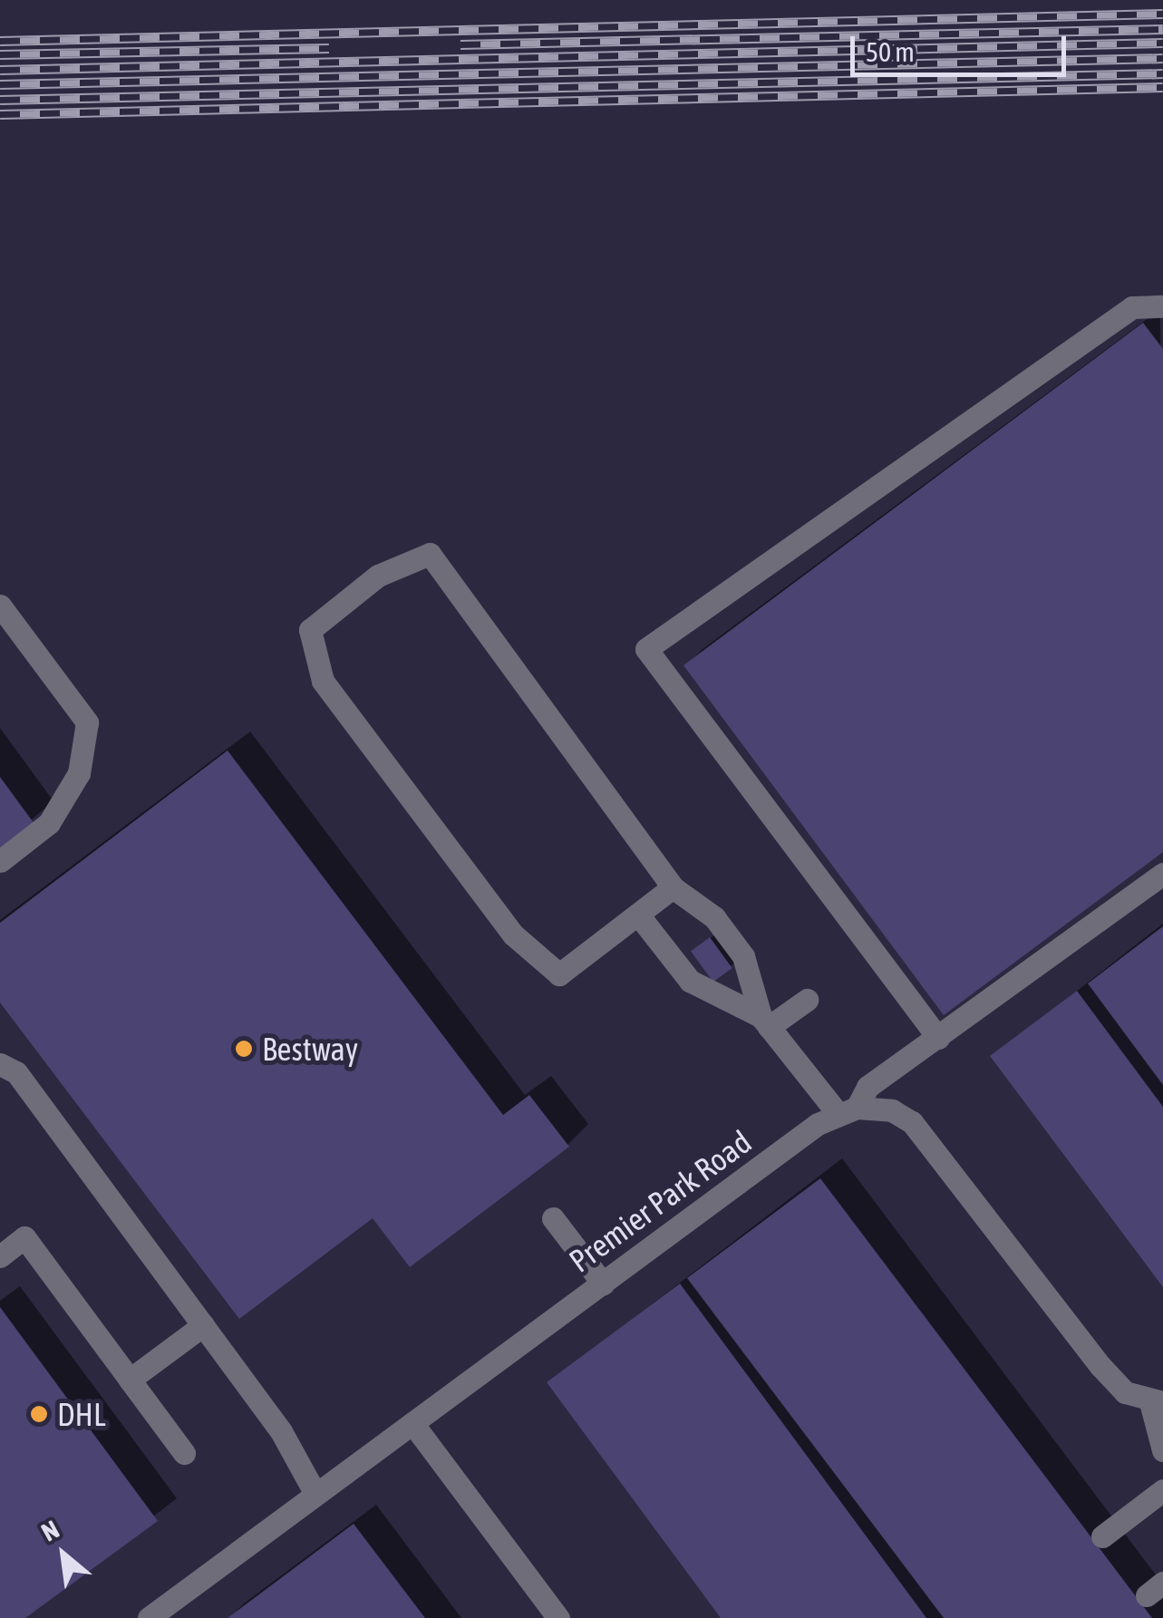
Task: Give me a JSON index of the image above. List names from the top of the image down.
{
  "streets": {
    "street": ["Premier Park Road"]
  },
  "places": ["Bestway", "DHL"],
  "scale_bar": "50 m",
  "north": "top left"
}
